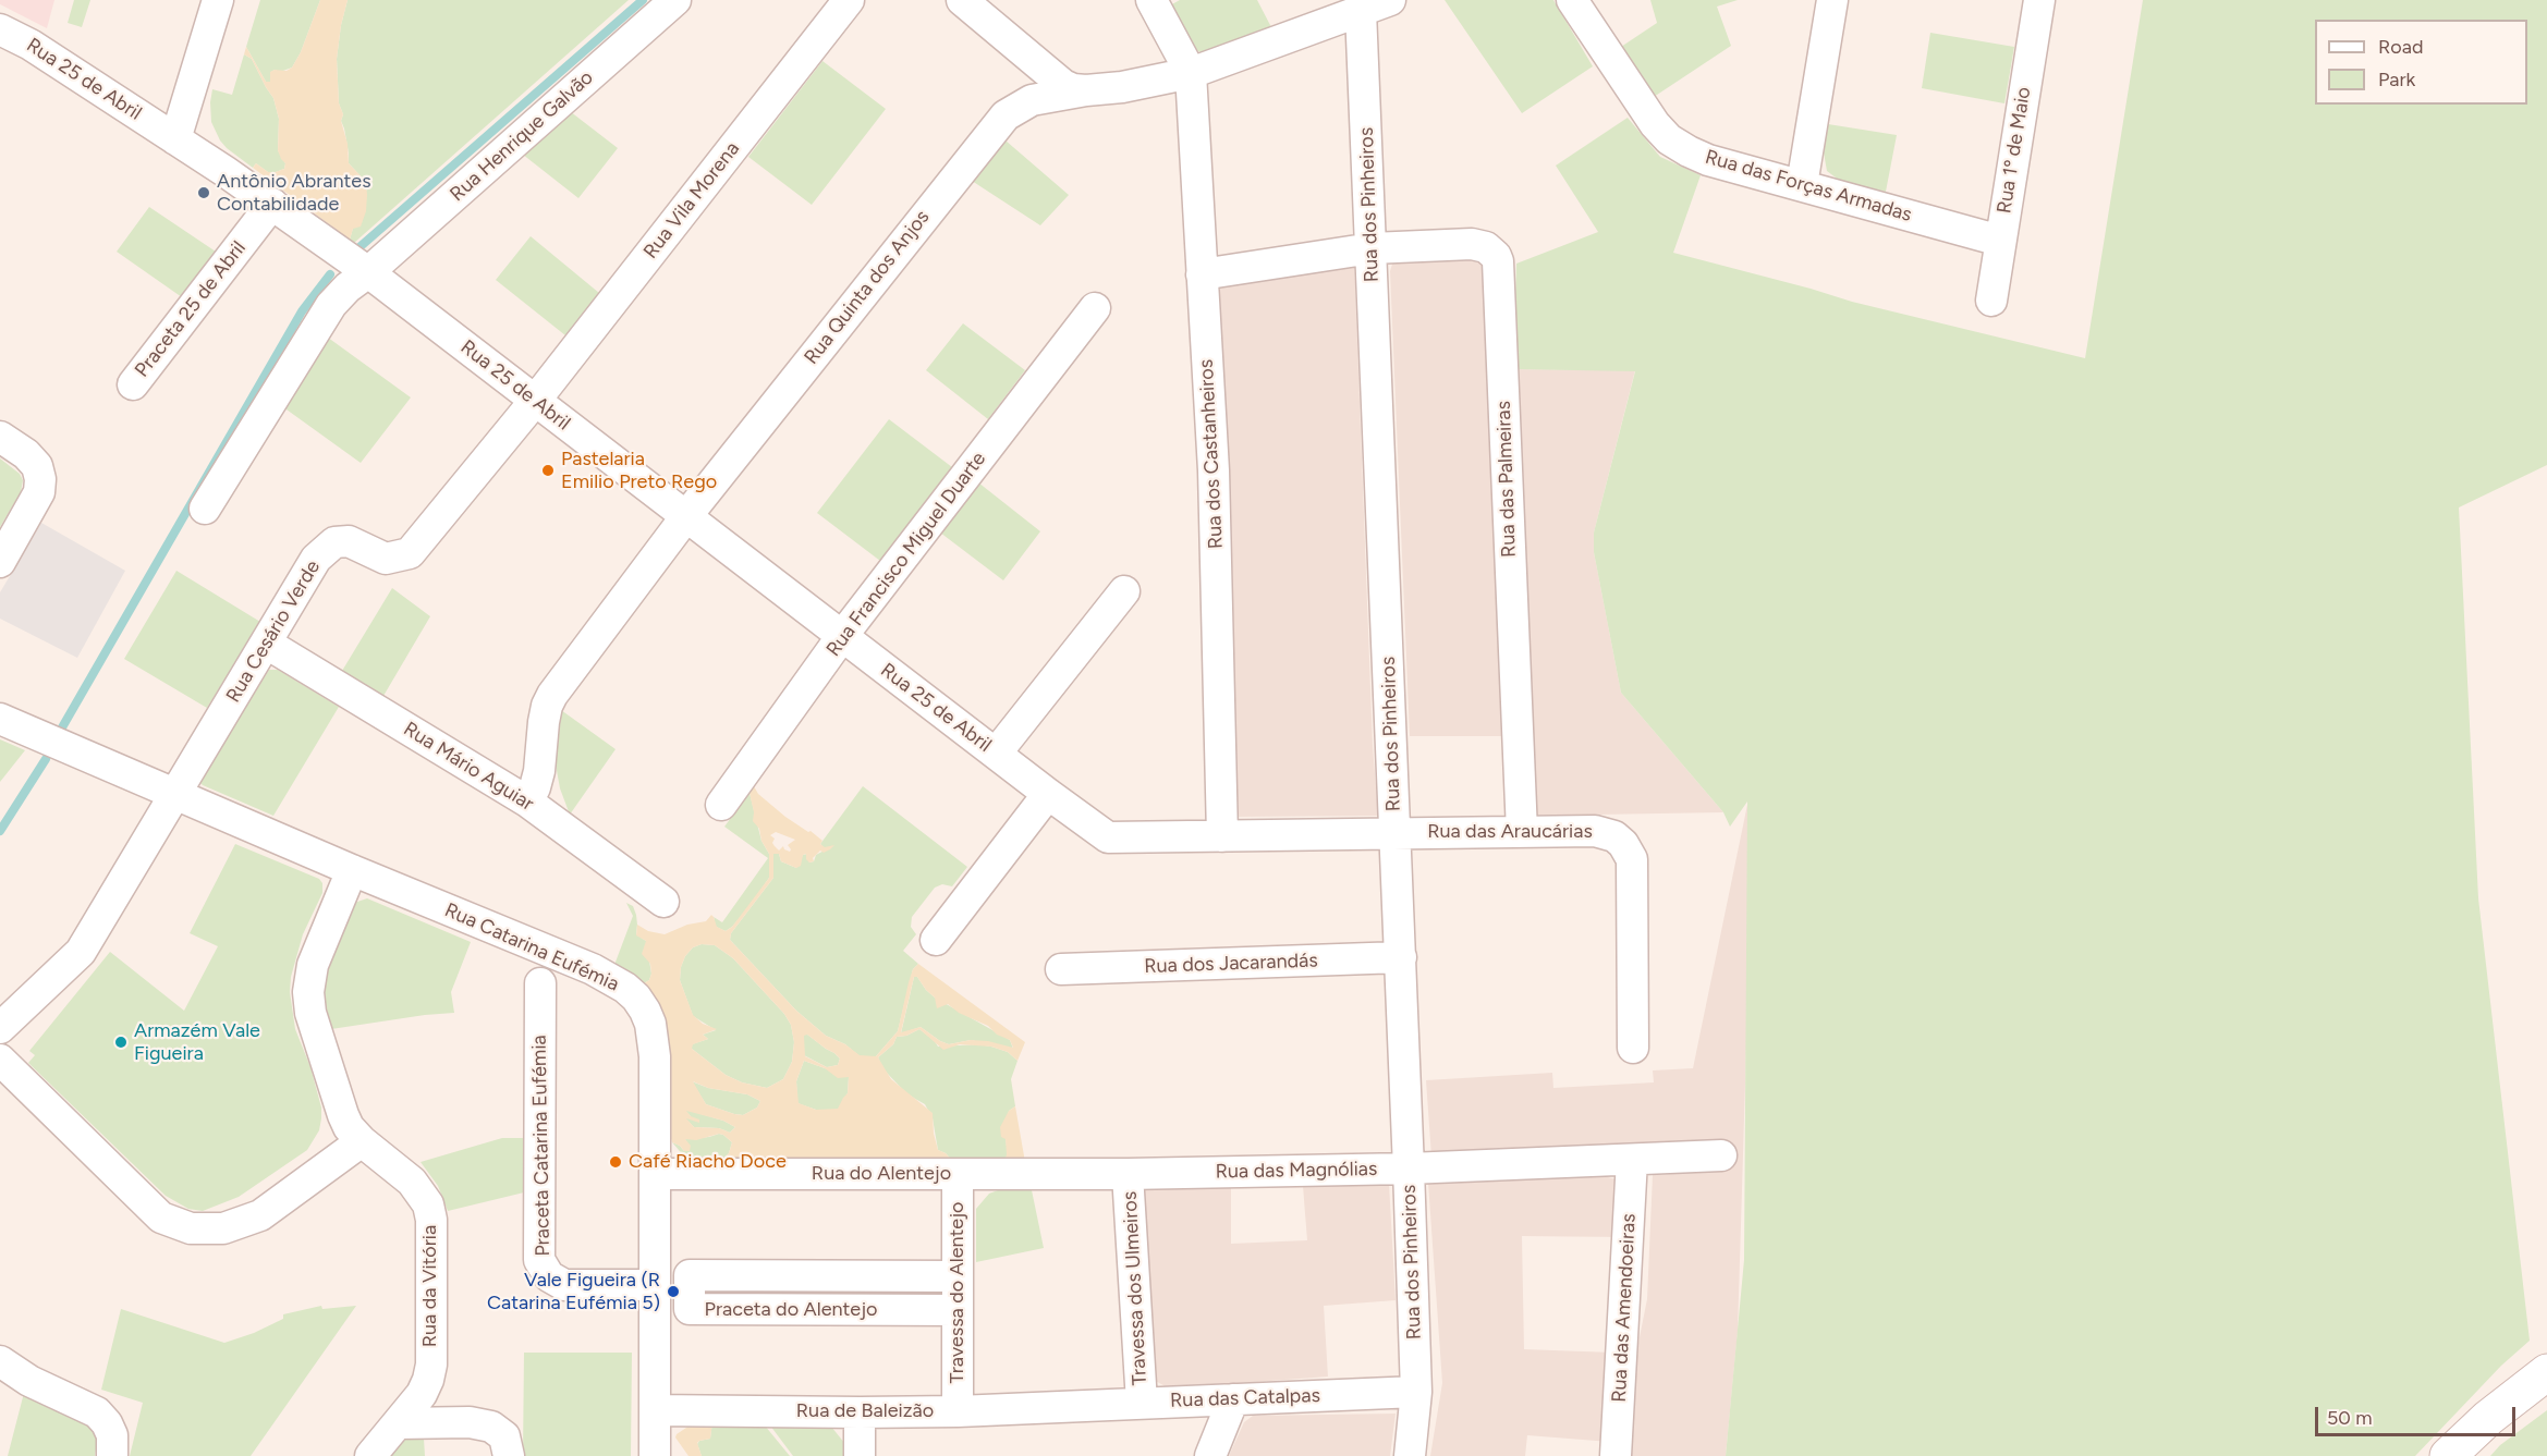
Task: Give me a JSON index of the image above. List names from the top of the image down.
{
  "streets": {
    "street": [
      "Rua 25 de Abril",
      "Rua Henrique Galvão",
      "Rua 1º de Maio",
      "Rua das Forças Armadas",
      "Rua Vila Morena",
      "Rua dos Pinheiros",
      "Rua Quinta dos Anjos",
      "Praceta 25 de Abril",
      "Rua dos Castanheiros",
      "Rua das Palmeiras",
      "Rua Francisco Miguel Duarte",
      "Rua Cesário Verde",
      "Rua Mário Aguiar",
      "Rua das Araucárias",
      "Rua Catarina Eufémia",
      "Rua dos Jacarandás",
      "Praceta Catarina Eufémia",
      "Rua das Magnólias",
      "Rua do Alentejo",
      "Rua da Vitória",
      "Travessa dos Ulmeiros",
      "Travessa do Alentejo",
      "Rua das Amendoeiras",
      "Praceta do Alentejo",
      "Rua das Catalpas",
      "Rua de Baleizão"
    ]
  },
  "crossings": [
    ["Rua 25 de Abril", "Rua Henrique Galvão"],
    ["Rua 25 de Abril", "Rua Vila Morena"],
    ["Rua 25 de Abril", "Rua Quinta dos Anjos"],
    ["Rua 25 de Abril", "Praceta 25 de Abril"],
    ["Rua 25 de Abril", "Rua Francisco Miguel Duarte"],
    ["Rua 25 de Abril", "Rua Cesário Verde"],
    ["Rua 25 de Abril", "Rua das Araucárias"],
    ["Rua 1º de Maio", "Rua das Forças Armadas"],
    ["Rua Vila Morena", "Rua Cesário Verde"],
    ["Rua dos Pinheiros", "Rua Quinta dos Anjos"],
    ["Rua dos Pinheiros", "Rua das Palmeiras"],
    ["Rua dos Pinheiros", "Rua das Araucárias"],
    ["Rua dos Pinheiros", "Rua dos Jacarandás"],
    ["Rua dos Pinheiros", "Rua das Magnólias"],
    ["Rua dos Pinheiros", "Rua das Catalpas"],
    ["Rua Quinta dos Anjos", "Rua dos Castanheiros"],
    ["Rua Quinta dos Anjos", "Rua Mário Aguiar"],
    ["Rua dos Castanheiros", "Rua das Palmeiras"],
    ["Rua dos Castanheiros", "Rua das Araucárias"],
    ["Rua das Palmeiras", "Rua das Araucárias"],
    ["Rua Cesário Verde", "Rua Mário Aguiar"],
    ["Rua Cesário Verde", "Rua Catarina Eufémia"],
    ["Rua Catarina Eufémia", "Praceta Catarina Eufémia"],
    ["Rua Catarina Eufémia", "Rua do Alentejo"],
    ["Rua Catarina Eufémia", "Rua da Vitória"],
    ["Rua Catarina Eufémia", "Rua de Baleizão"],
    ["Rua das Magnólias", "Rua do Alentejo"],
    ["Rua das Magnólias", "Travessa dos Ulmeiros"],
    ["Rua das Magnólias", "Rua das Amendoeiras"],
    ["Rua do Alentejo", "Travessa do Alentejo"],
    ["Travessa dos Ulmeiros", "Rua das Catalpas"],
    ["Travessa do Alentejo", "Praceta do Alentejo"],
    ["Travessa do Alentejo", "Rua de Baleizão"],
    ["Rua das Catalpas", "Rua de Baleizão"]
  ],
  "places": [
    "Antônio Abrantes Contabilidade",
    "Pastelaria Emilio Preto Rego",
    "Armazém Vale Figueira",
    "Café Riacho Doce",
    "Vale Figueira (R Catarina Eufémia 5)"
  ],
  "legend": ["Road", "Park"],
  "scale_bar": "50 m"
}
